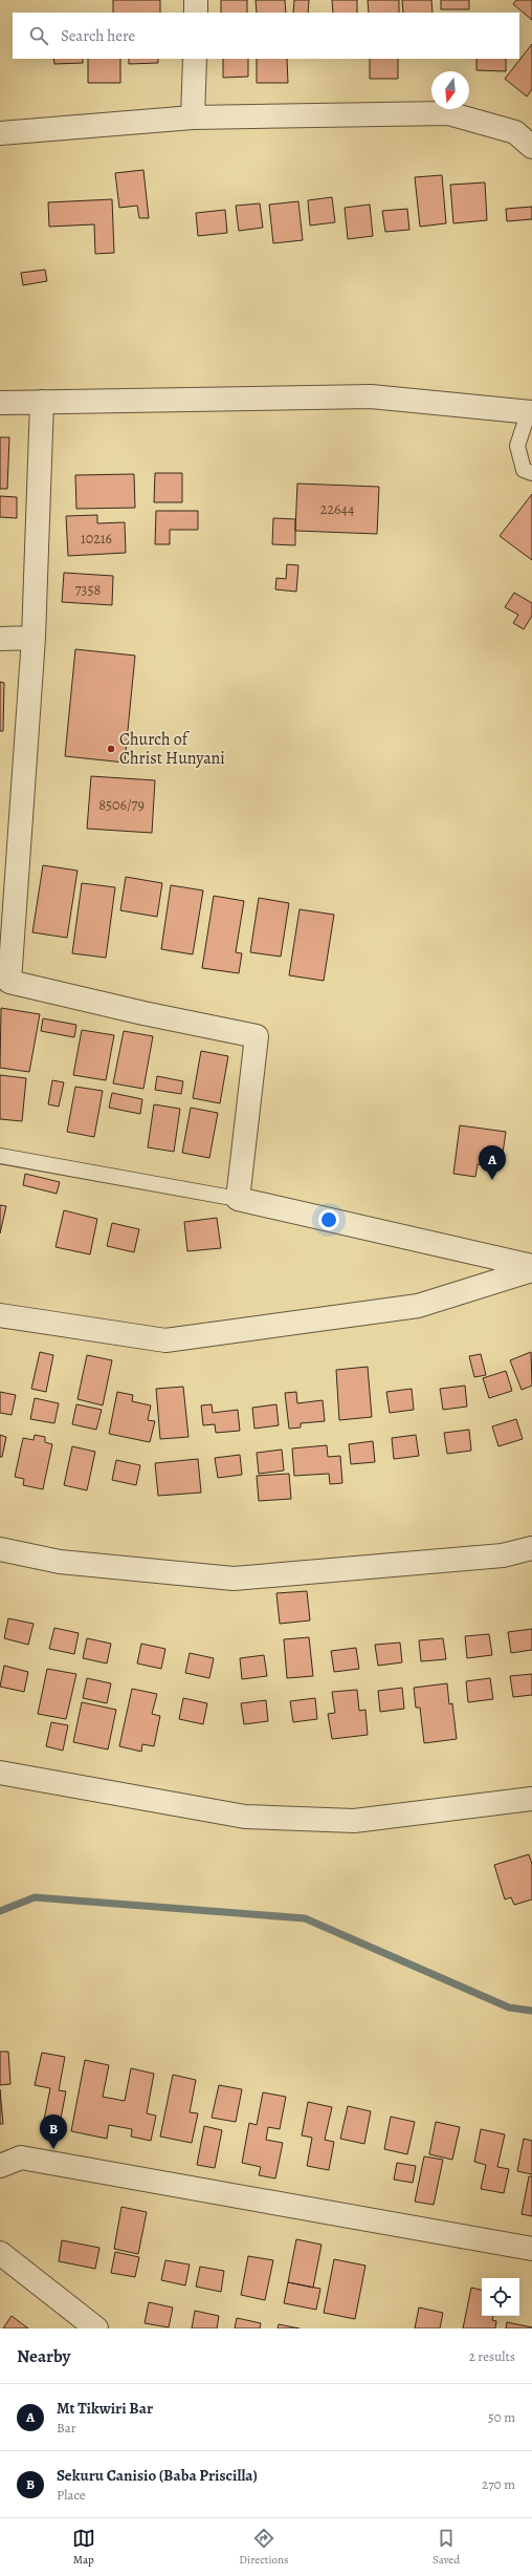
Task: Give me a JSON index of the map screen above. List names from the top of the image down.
{
  "places": ["Church of Christ Hunyani"],
  "house_numbers": [
    "22644",
    "10216",
    "7358",
    "8506/79"
  ],
  "north": "bottom",
  "page": {
    "search": "Search here",
    "pins": ["A", "B"],
    "heading": ["Nearby", "2 results"],
    "list": [
      {
        "mark": "A",
        "name": "Mt Tikwiri Bar",
        "note": "Bar",
        "value": "50 m"
      },
      {
        "mark": "B",
        "name": "Sekuru Canisio (Baba Priscilla)",
        "note": "Place",
        "value": "270 m"
      }
    ],
    "nav": ["Map", "Directions", "Saved"]
  }
}
